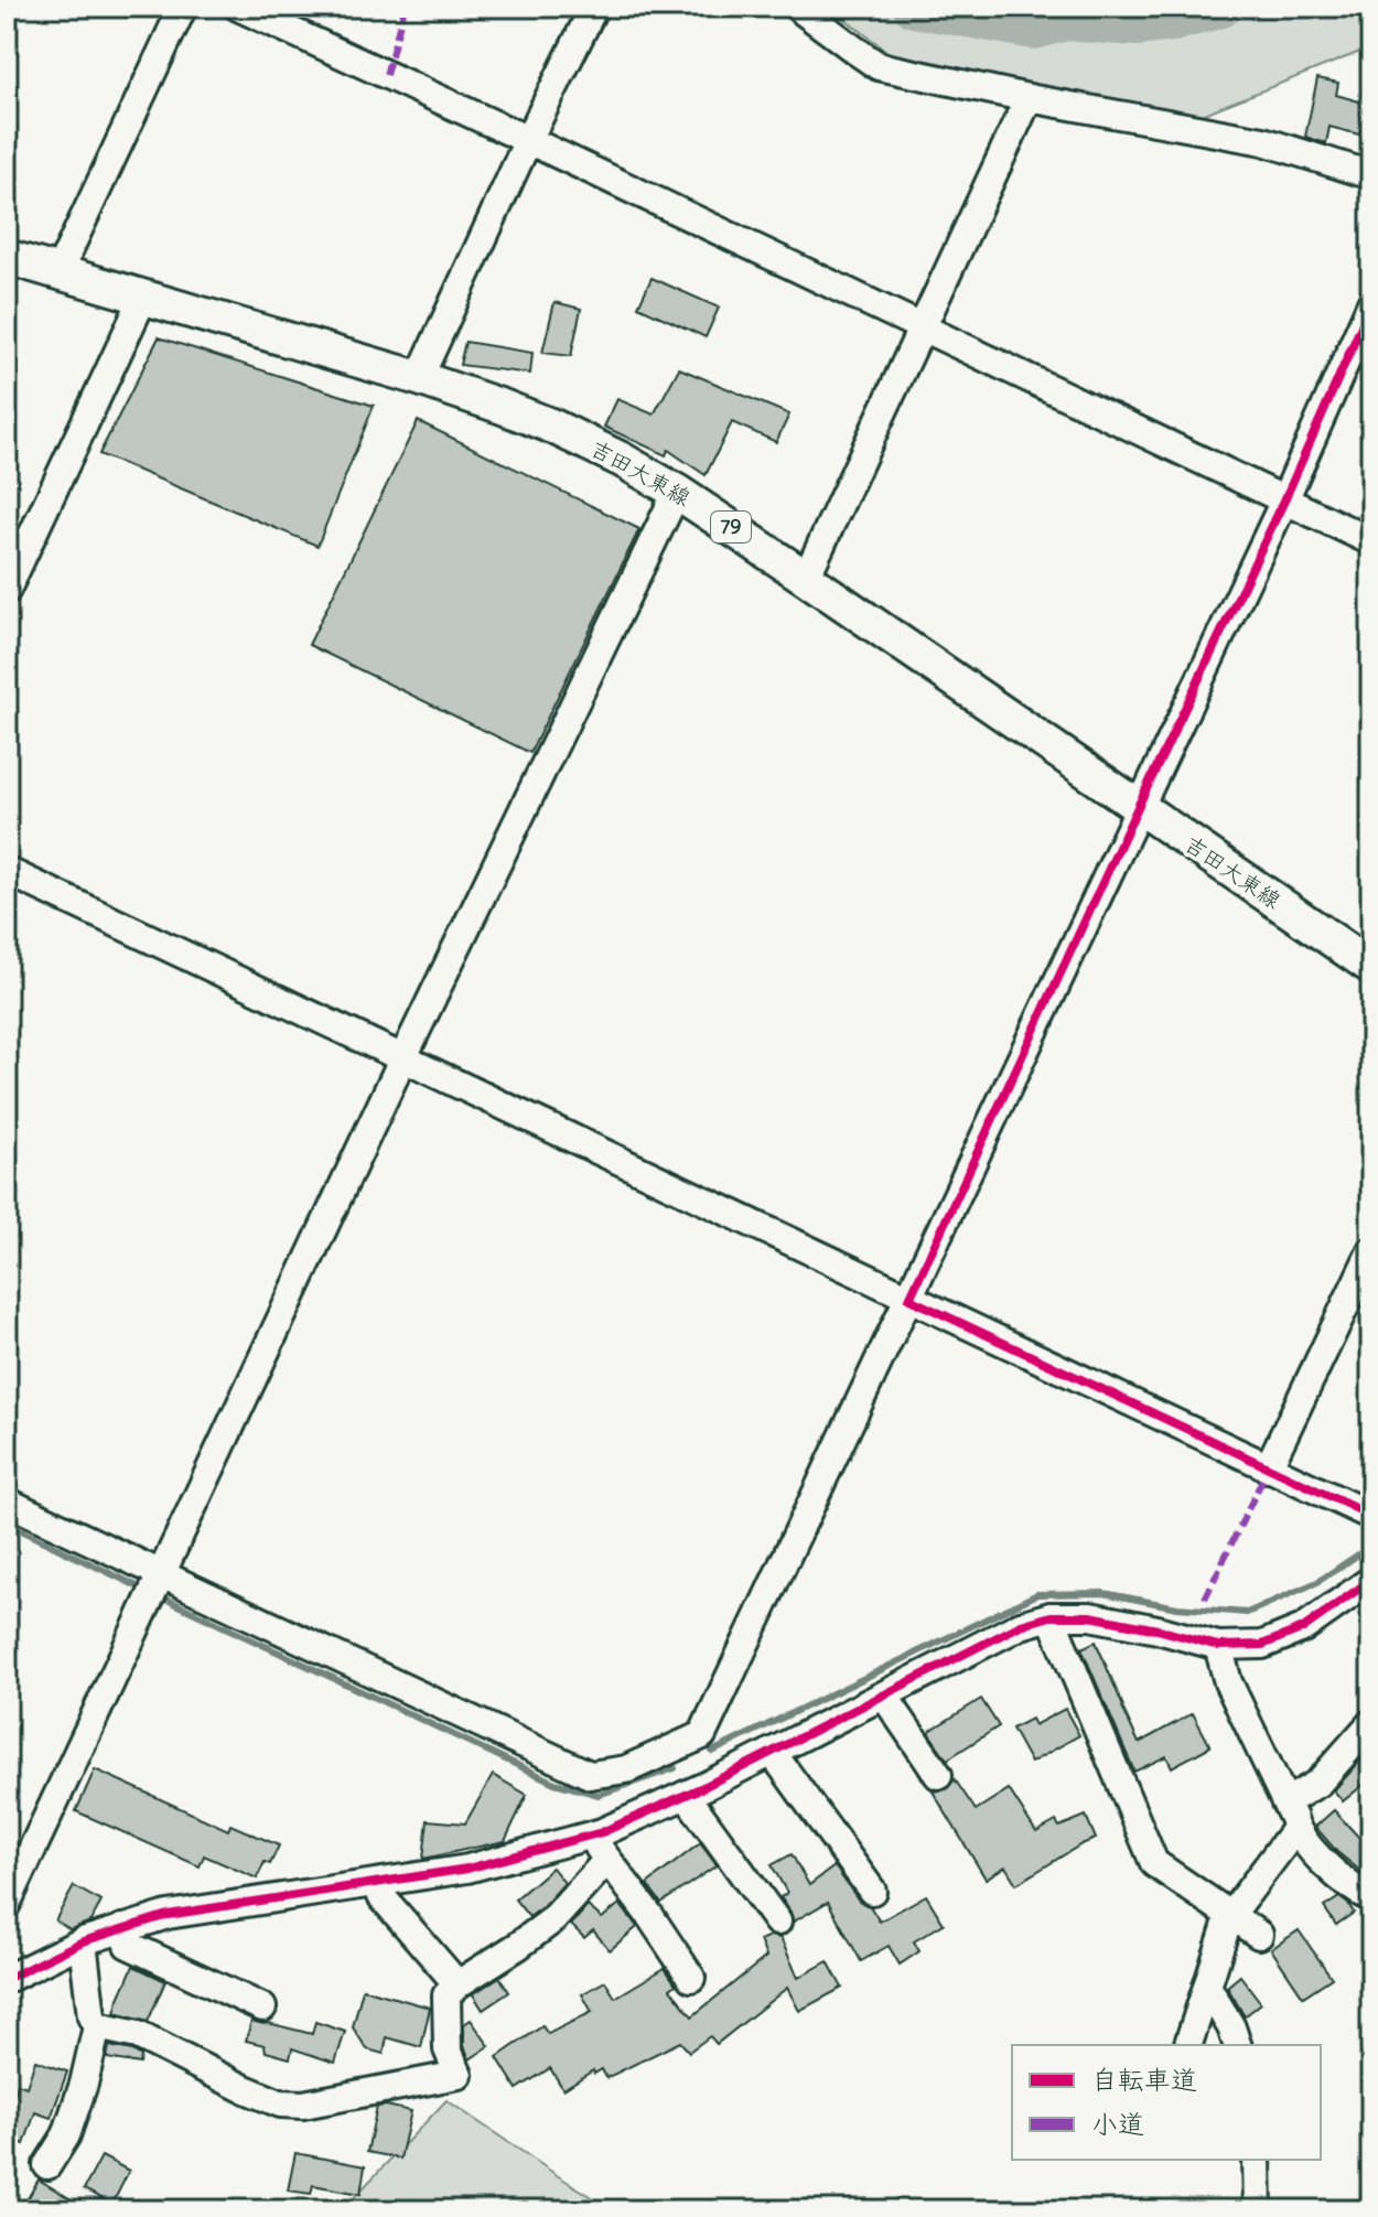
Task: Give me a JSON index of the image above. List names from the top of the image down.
{
  "streets": {
    "main road": ["吉田大東線", "79"]
  },
  "legend": ["自転車道", "小道"]
}
